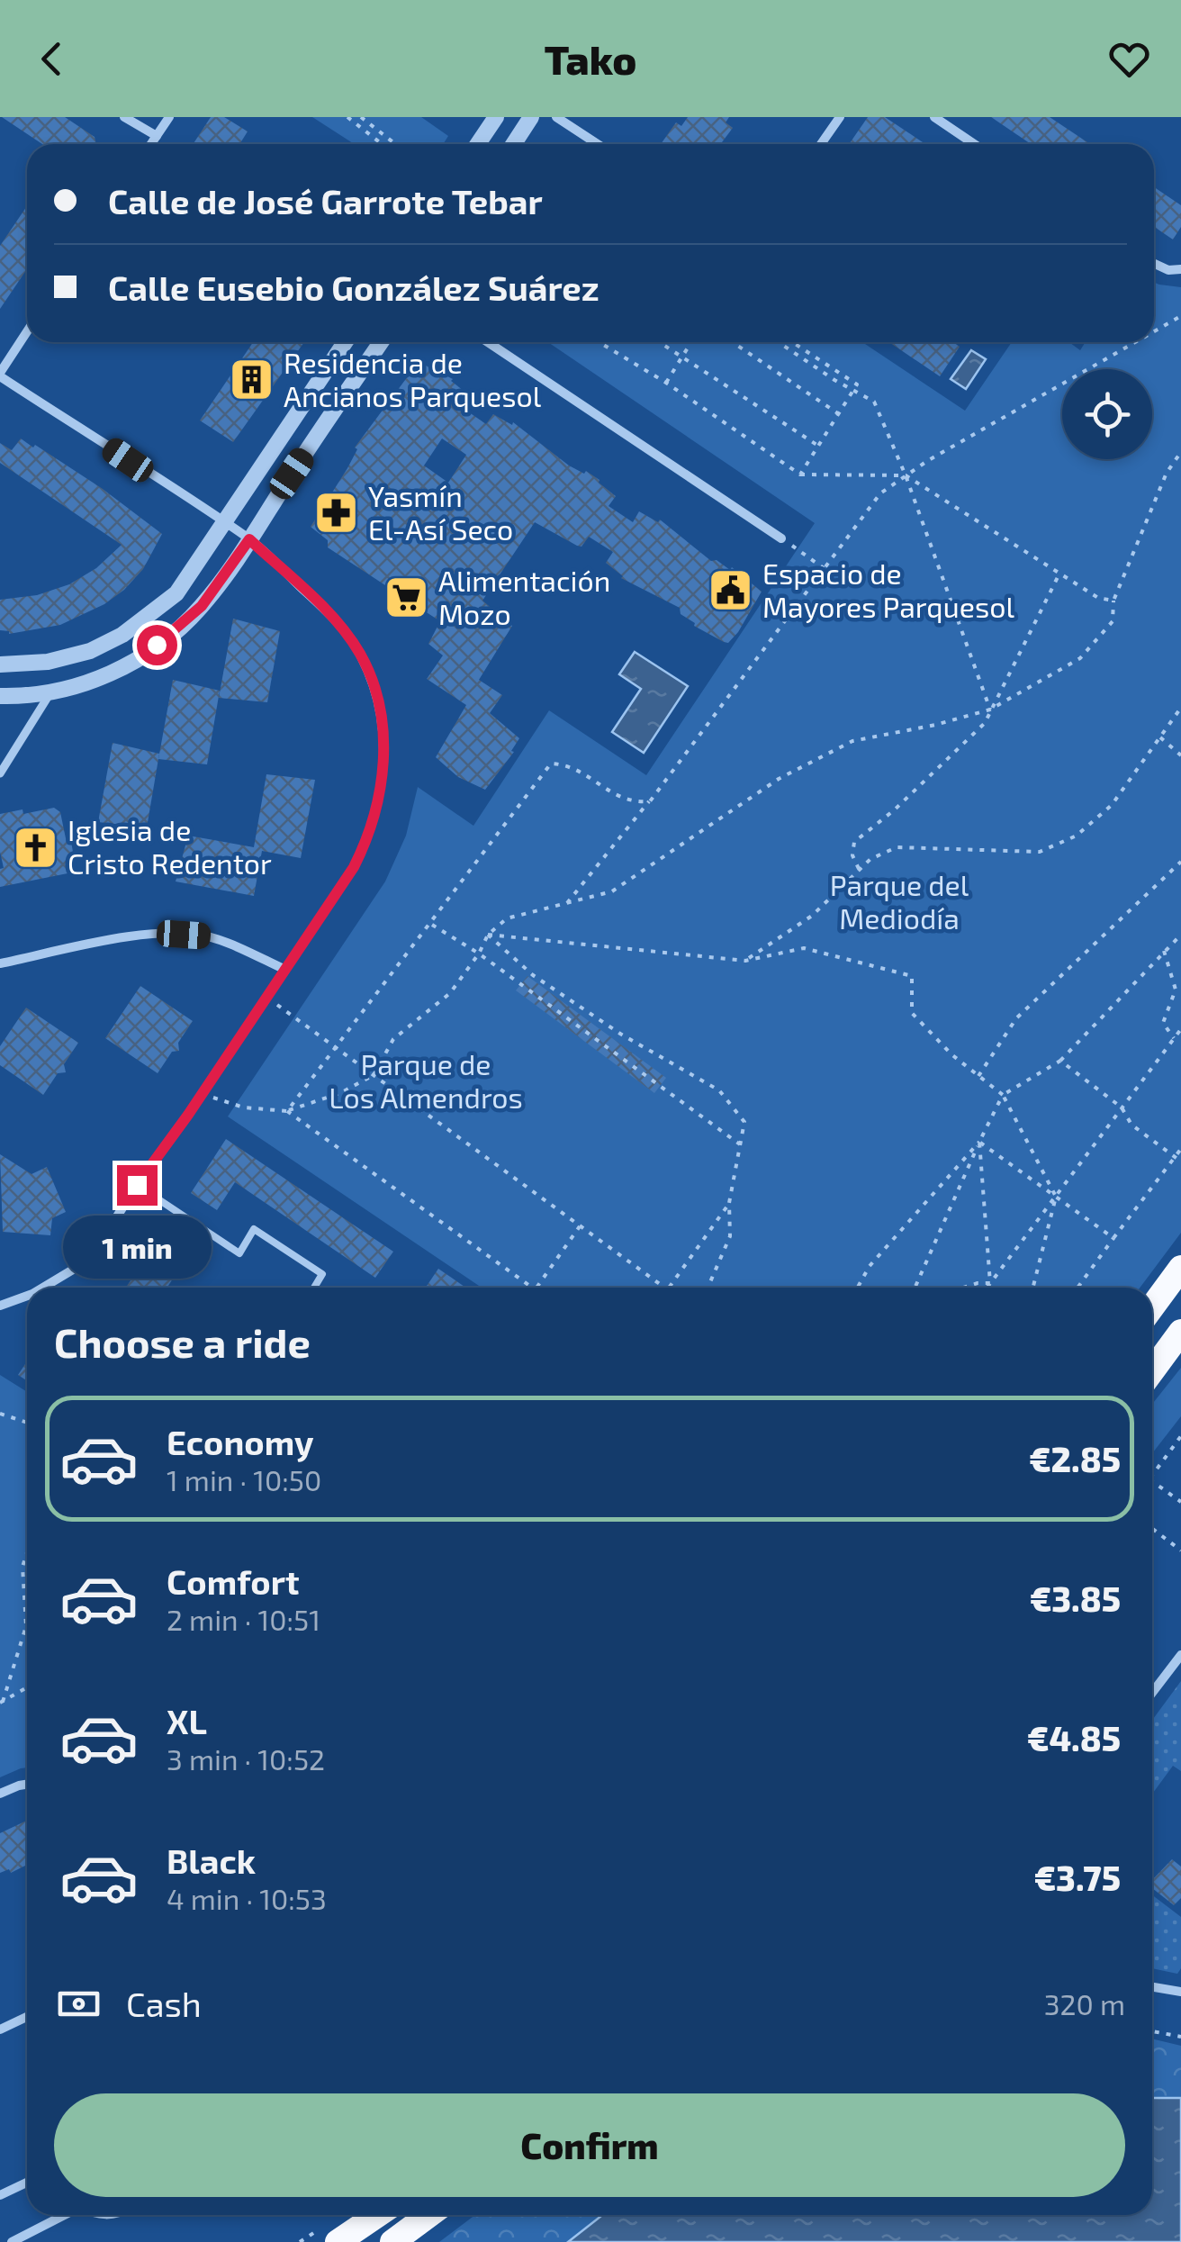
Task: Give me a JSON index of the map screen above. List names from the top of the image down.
{
  "parks": ["Parque del Mediodía", "Parque de Los Almendros"],
  "places": {
    "building": ["Residencia de Ancianos Parquesol"],
    "pharmacy": ["Yasmín El-Así Seco"],
    "public building": ["Espacio de Mayores Parquesol"],
    "supermarket": ["Alimentación Mozo"],
    "church": ["Iglesia de Cristo Redentor"]
  },
  "page": {
    "header": "Tako",
    "banner": ["Calle de José Garrote Tebar", "Calle Eusebio González Suárez"],
    "bubble": "1 min",
    "heading": "Choose a ride",
    "list": [
      {
        "name": "Economy",
        "note": "1 min · 10:50",
        "value": "€2.85"
      },
      {
        "name": "Comfort",
        "note": "2 min · 10:51",
        "value": "€3.85"
      },
      {
        "name": "XL",
        "note": "3 min · 10:52",
        "value": "€4.85"
      },
      {
        "name": "Black",
        "note": "4 min · 10:53",
        "value": "€3.75"
      }
    ],
    "pay": ["Cash", "320 m"],
    "buttons": "Confirm"
  }
}
